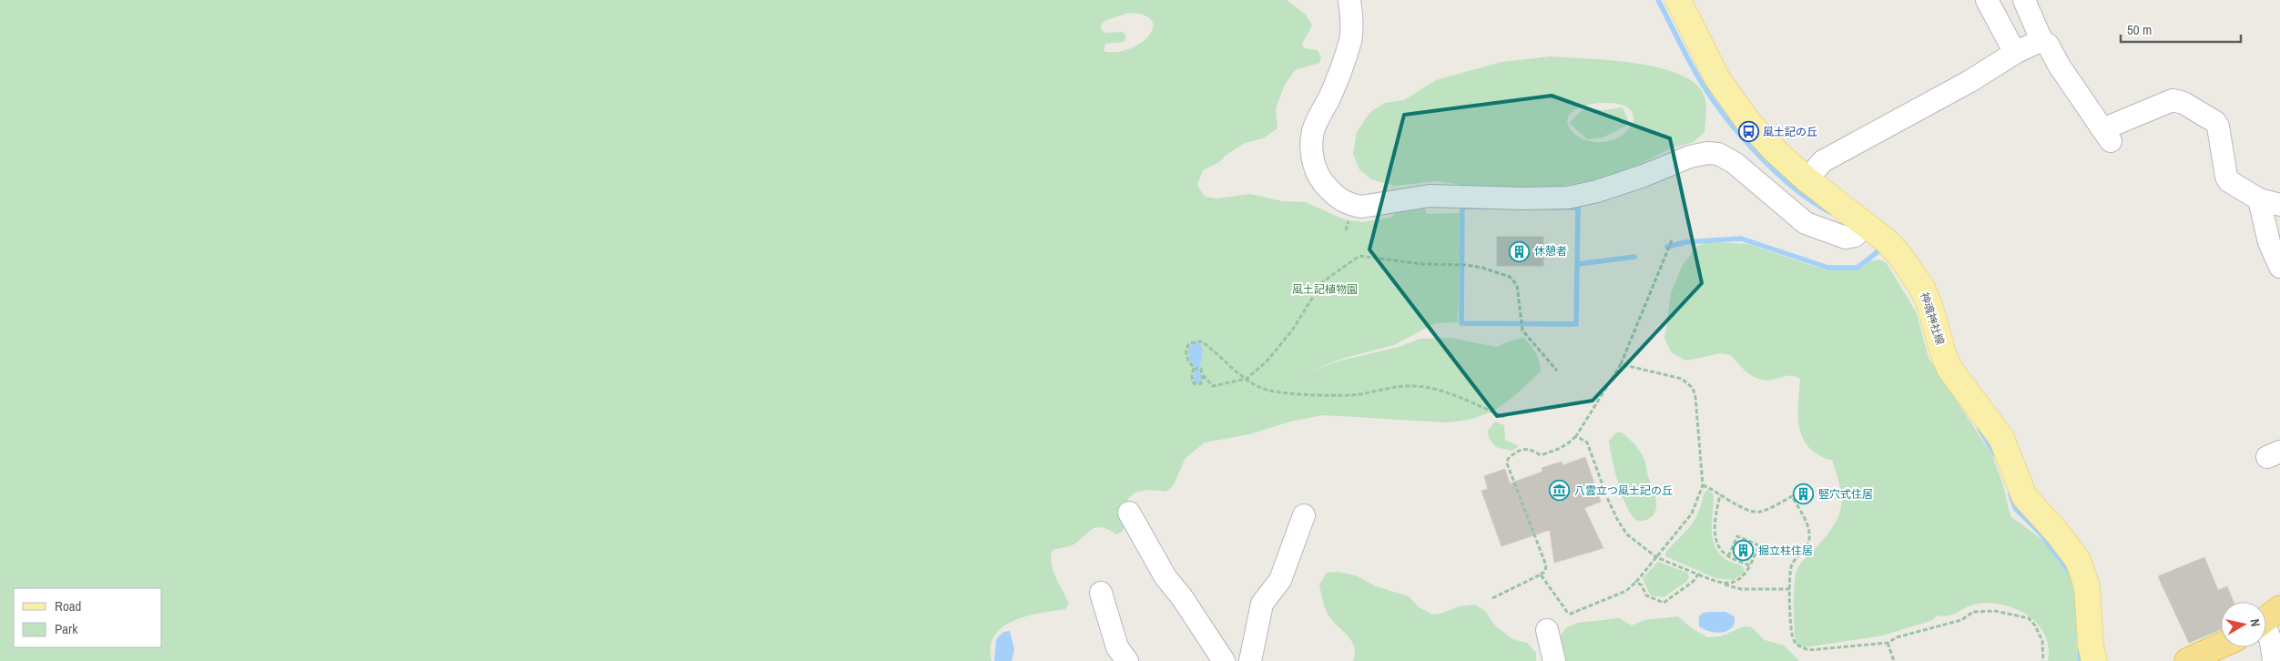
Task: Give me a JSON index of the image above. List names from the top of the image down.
{
  "streets": {
    "main road": ["神魂神社線"]
  },
  "parks": ["風土記植物園"],
  "places": {
    "bus stop": ["風土記の丘"],
    "building": ["休憩者", "竪穴式住居", "掘立柱住居"],
    "museum": ["八雲立つ風土記の丘"]
  },
  "legend": ["Road", "Park"],
  "scale_bar": "50 m",
  "north": "right"
}
